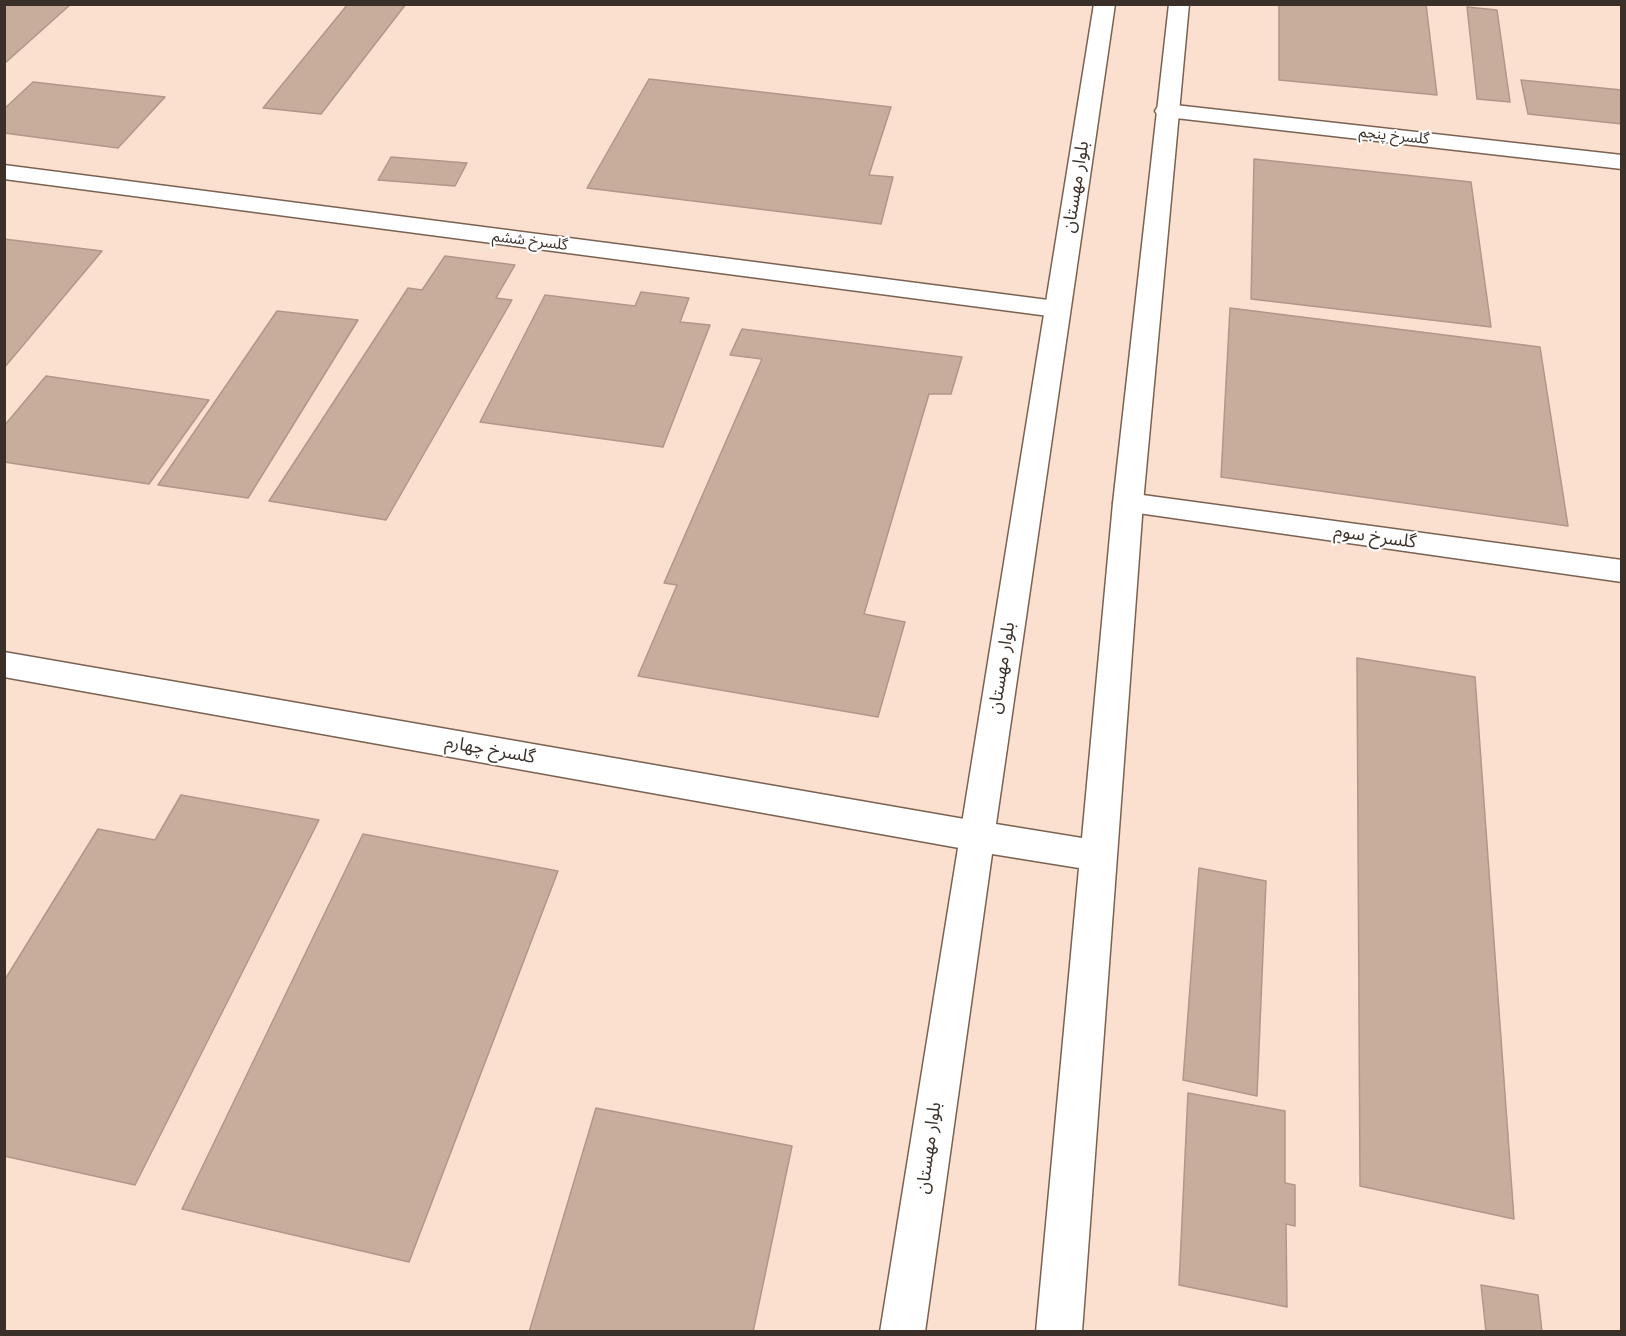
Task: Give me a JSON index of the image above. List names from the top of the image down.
{
  "streets": {
    "street": [
      "گلسرخ پنجم",
      "بلوار مهستان",
      "گلسرخ ششم",
      "گلسرخ سوم",
      "گلسرخ چهارم"
    ]
  },
  "crossings": [
    ["بلوار مهستان", "گلسرخ ششم"],
    ["بلوار مهستان", "گلسرخ چهارم"]
  ]
}
